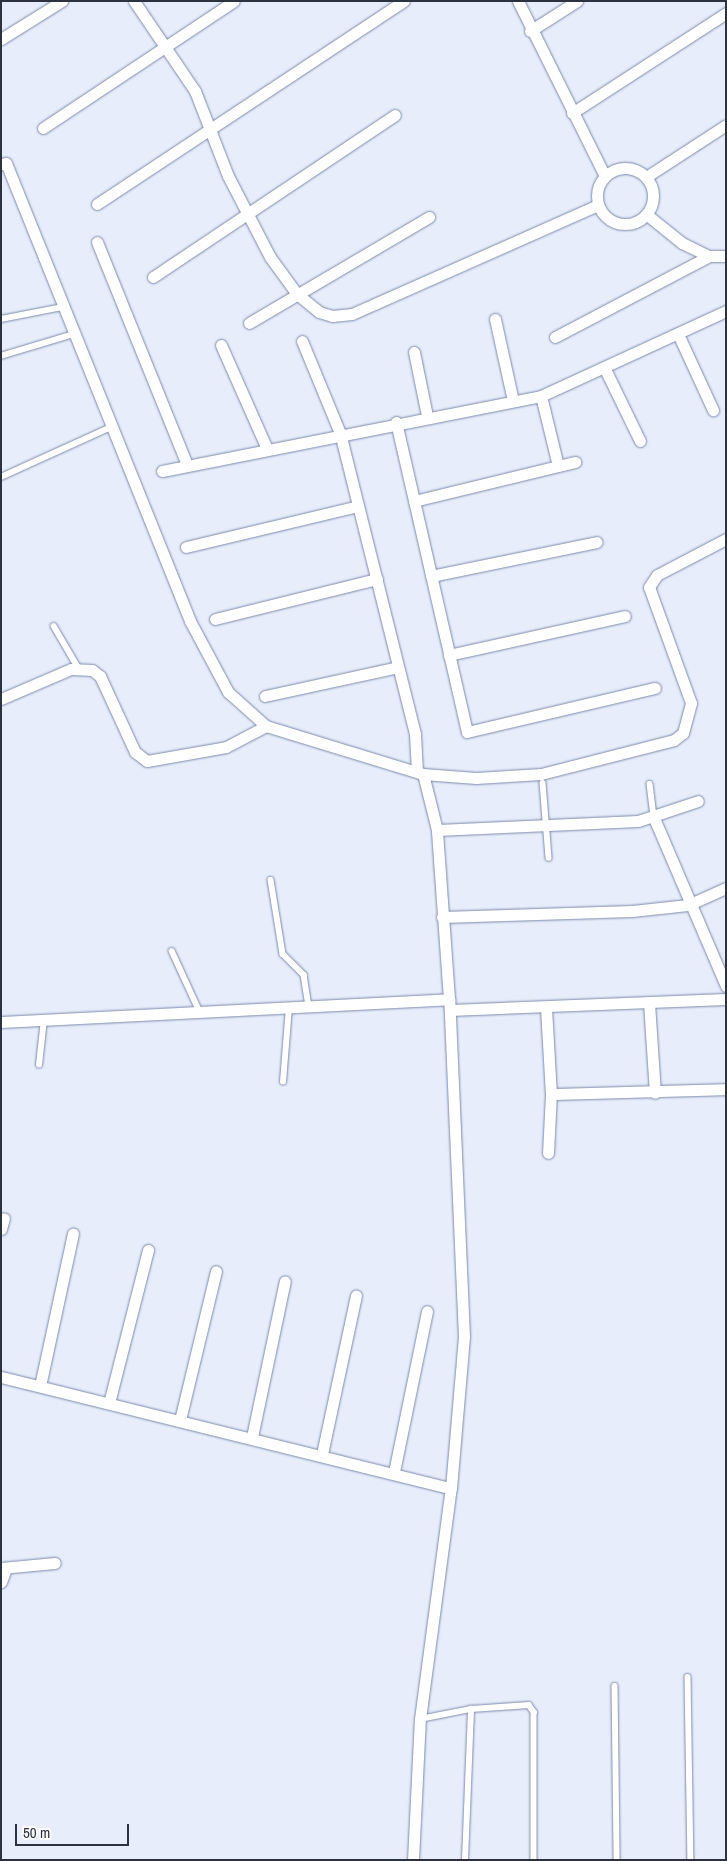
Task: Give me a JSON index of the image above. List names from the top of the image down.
{
  "scale_bar": "50 m"
}
